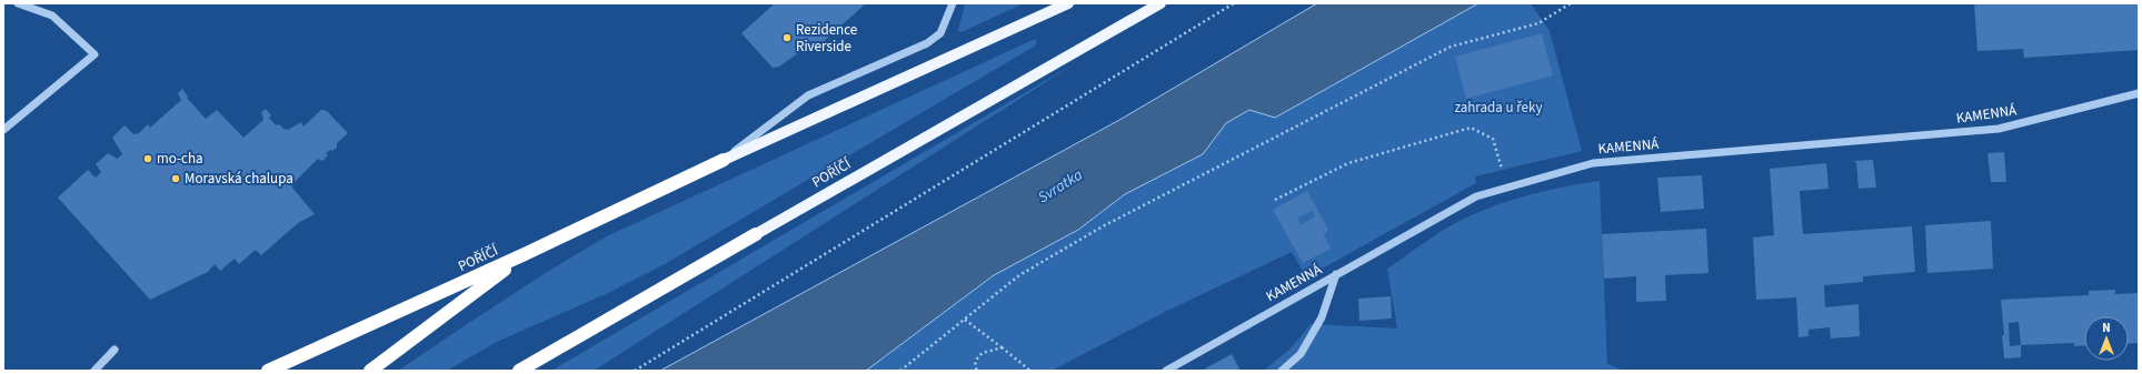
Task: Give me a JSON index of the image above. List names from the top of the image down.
{
  "streets": {
    "highway": ["POŘÍČÍ"],
    "street": ["KAMENNÁ"]
  },
  "water": ["Svratka"],
  "parks": ["zahrada u řeky"],
  "places": ["Rezidence Riverside", "mo-cha", "Moravská chalupa"],
  "north": "top"
}
